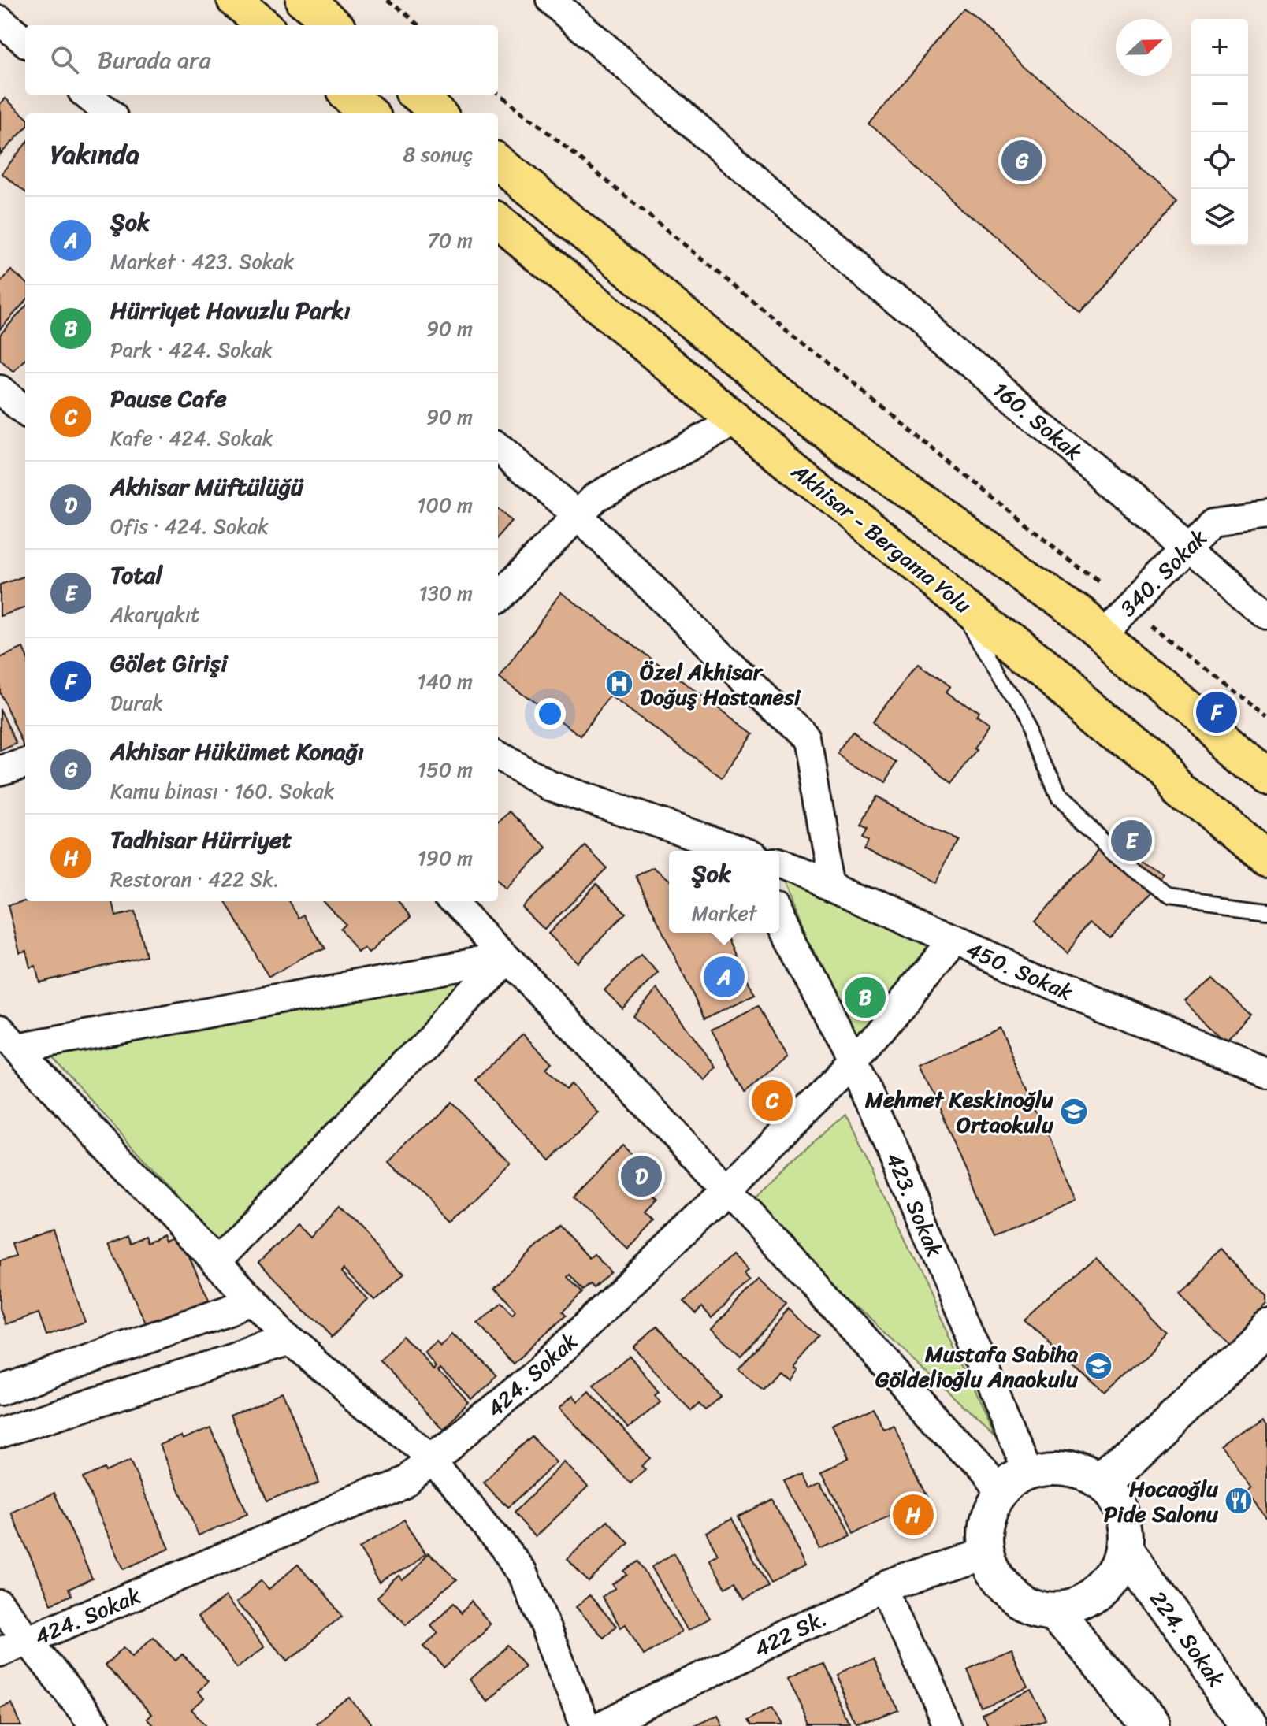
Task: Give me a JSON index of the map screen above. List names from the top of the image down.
{
  "streets": {
    "main road": ["Akhisar - Bergama Yolu"],
    "street": [
      "160. Sokak",
      "340. Sokak",
      "450. Sokak",
      "423. Sokak",
      "424. Sokak",
      "422 Sk.",
      "224. Sokak"
    ]
  },
  "crossings": [
    ["160. Sokak", "340. Sokak"],
    ["450. Sokak", "424. Sokak"],
    ["423. Sokak", "424. Sokak"],
    ["423. Sokak", "422 Sk."],
    ["423. Sokak", "224. Sokak"],
    ["422 Sk.", "224. Sokak"]
  ],
  "places": {
    "hospital": ["Özel Akhisar Doğuş Hastanesi"],
    "school or university": ["Mehmet Keskinoğlu Ortaokulu", "Mustafa Sabiha Göldelioğlu Anaokulu"],
    "restaurant": ["Hocaoğlu Pide Salonu"]
  },
  "north": "right",
  "page": {
    "map_buttons": ["+", "−"],
    "search": "Burada ara",
    "heading": ["Yakında", "8 sonuç"],
    "pins": [
      "G",
      "F",
      "E",
      "A",
      "B",
      "C",
      "D",
      "H"
    ],
    "list": [
      {
        "mark": "A",
        "name": "Şok",
        "note": "Market · 423. Sokak",
        "value": "70 m"
      },
      {
        "mark": "B",
        "name": "Hürriyet Havuzlu Parkı",
        "note": "Park · 424. Sokak",
        "value": "90 m"
      },
      {
        "mark": "C",
        "name": "Pause Cafe",
        "note": "Kafe · 424. Sokak",
        "value": "90 m"
      },
      {
        "mark": "D",
        "name": "Akhisar Müftülüğü",
        "note": "Ofis · 424. Sokak",
        "value": "100 m"
      },
      {
        "mark": "E",
        "name": "Total",
        "note": "Akaryakıt",
        "value": "130 m"
      },
      {
        "mark": "F",
        "name": "Gölet Girişi",
        "note": "Durak",
        "value": "140 m"
      },
      {
        "mark": "G",
        "name": "Akhisar Hükümet Konağı",
        "note": "Kamu binası · 160. Sokak",
        "value": "150 m"
      },
      {
        "mark": "H",
        "name": "Tadhisar Hürriyet",
        "note": "Restoran · 422 Sk.",
        "value": "190 m"
      }
    ],
    "popup": ["Şok", "Market"]
  }
}
